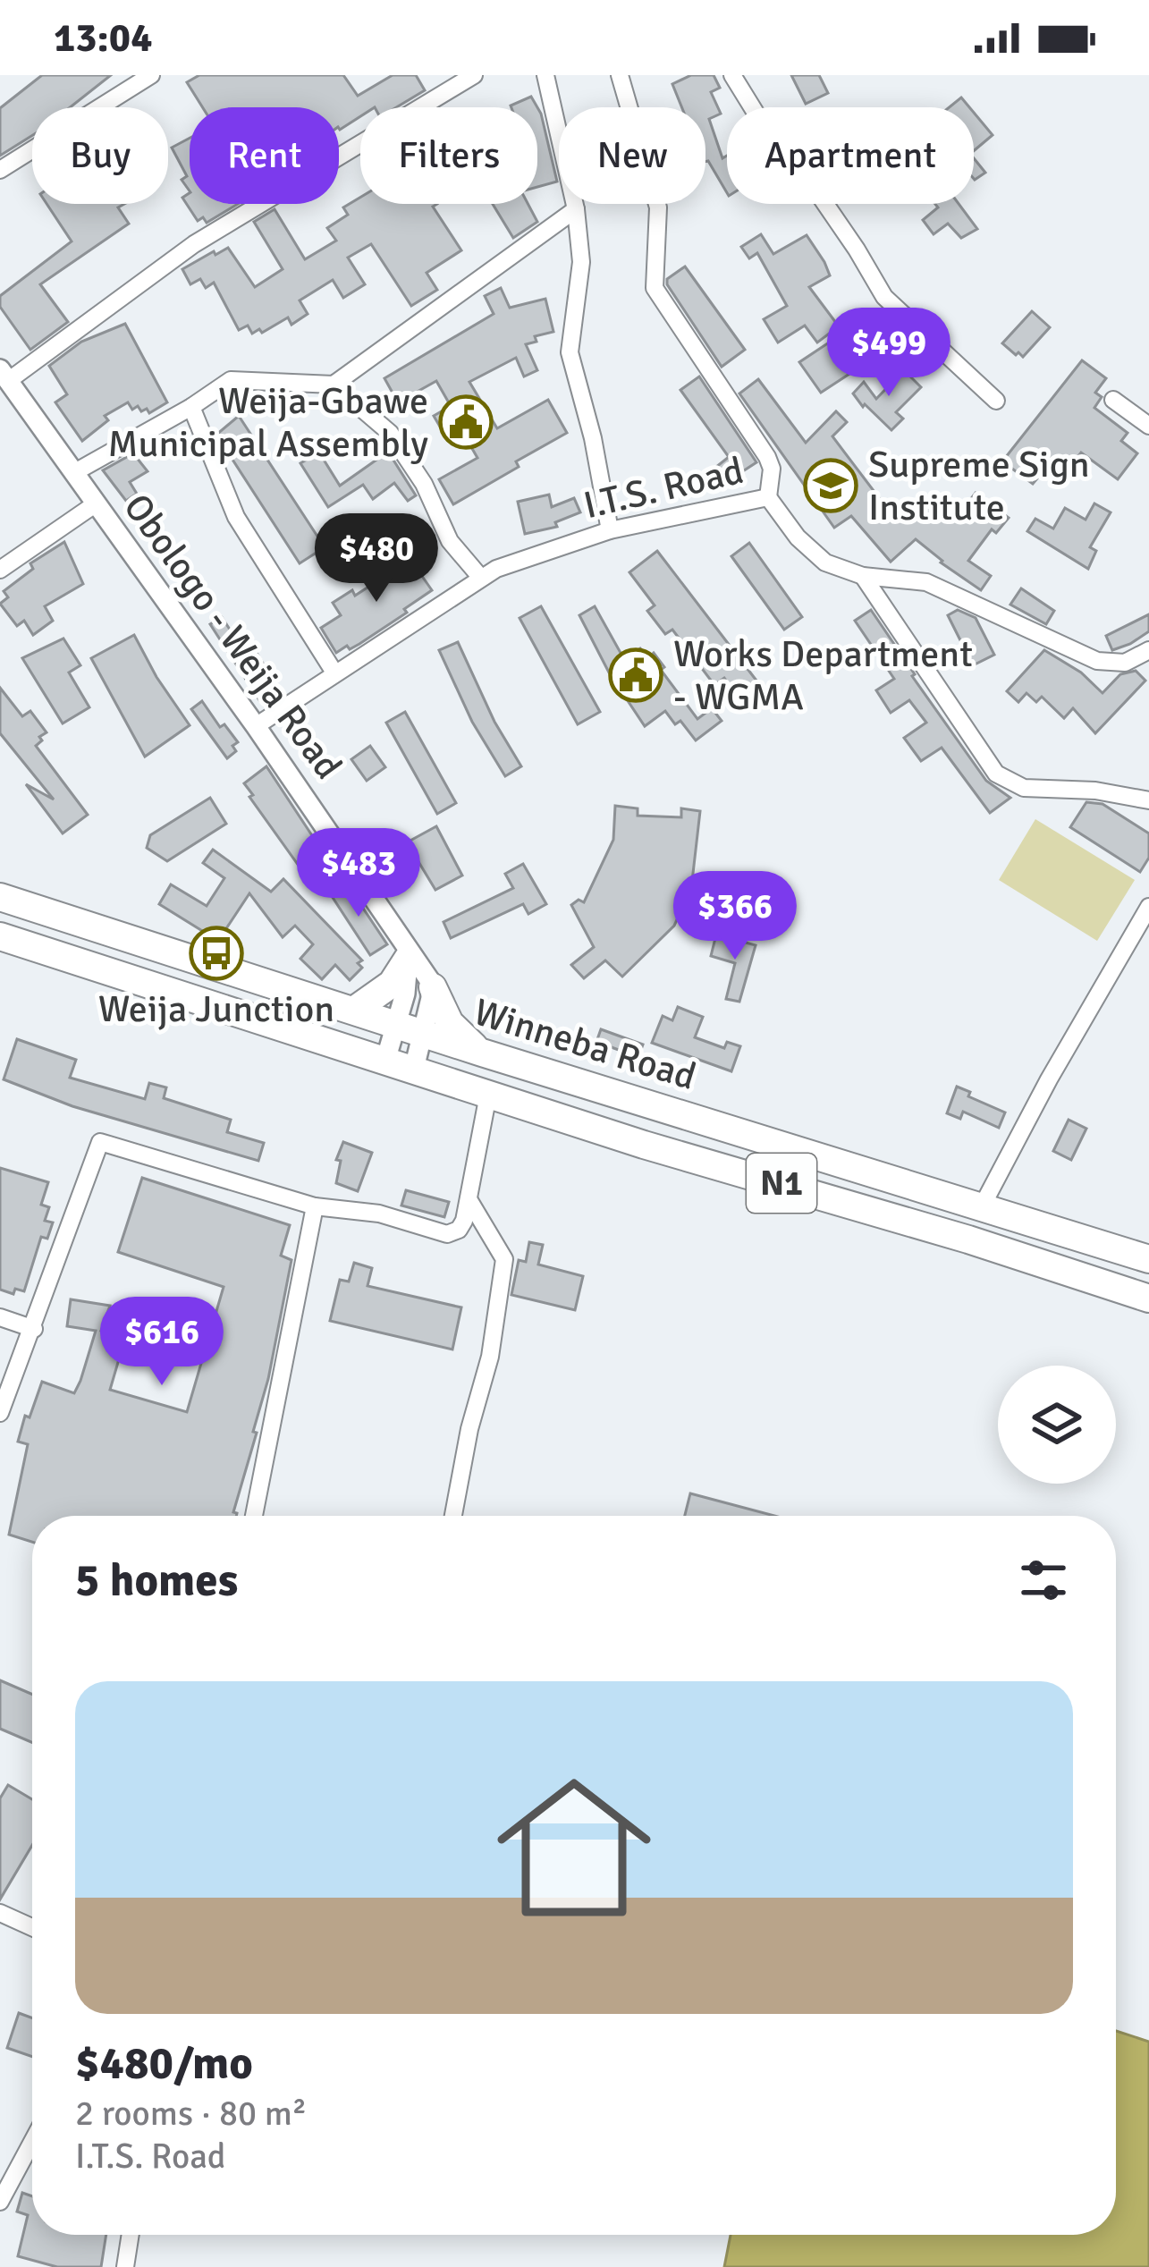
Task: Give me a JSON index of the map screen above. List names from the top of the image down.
{
  "streets": {
    "highway": ["Winneba Road", "N1"],
    "street": ["I.T.S. Road", "Obologo - Weija Road"]
  },
  "crossings": [
    ["I.T.S. Road", "Obologo - Weija Road"]
  ],
  "places": {
    "public building": ["Weija-Gbawe Municipal Assembly", "Works Department - WGMA"],
    "school or university": ["Supreme Sign Institute"],
    "bus stop": ["Weija Junction"]
  },
  "page": {
    "status": "13:04",
    "chip": [
      "Buy",
      "Rent",
      "Filters",
      "New",
      "Apartment"
    ],
    "price": [
      "$499",
      "$480",
      "$483",
      "$366",
      "$616"
    ],
    "heading": "5 homes",
    "list": [
      {
        "name": "$480/mo",
        "note": "2 rooms · 80 m² · I.T.S. Road"
      }
    ]
  }
}
